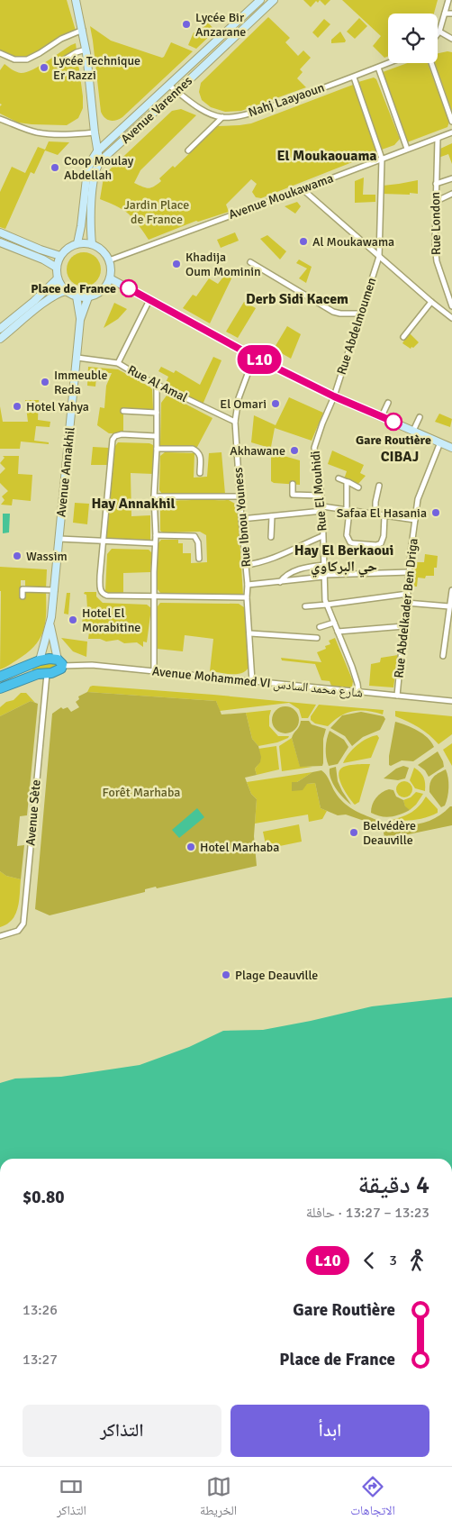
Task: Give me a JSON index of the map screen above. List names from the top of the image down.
{
  "streets": {
    "main road": ["Avenue Varennes", "Avenue Annakhil"],
    "street": [
      "Nahj Laayaoun",
      "Avenue Moukawama",
      "Rue London",
      "Rue Abdelmoumen",
      "Rue Al Amal",
      "Rue El Mouhidi",
      "Rue Ibnou Youness",
      "Rue Abdelkader Ben Driga",
      "Avenue Mohammed VI شارع محمد السادس",
      "Avenue Sète"
    ]
  },
  "crossings": [
    ["Nahj Laayaoun", "Avenue Varennes"],
    ["Avenue Varennes", "Avenue Moukawama"],
    ["Avenue Varennes", "Avenue Annakhil"],
    ["Avenue Moukawama", "Rue London"],
    ["Avenue Moukawama", "Rue Abdelmoumen"],
    ["Avenue Moukawama", "Avenue Annakhil"],
    ["Rue Abdelmoumen", "Rue El Mouhidi"],
    ["Rue Al Amal", "Avenue Annakhil"],
    ["Rue Al Amal", "Rue Ibnou Youness"],
    ["Avenue Annakhil", "Avenue Mohammed VI شارع محمد السادس"],
    ["Rue El Mouhidi", "Avenue Mohammed VI شارع محمد السادس"],
    ["Rue Ibnou Youness", "Avenue Mohammed VI شارع محمد السادس"],
    ["Rue Abdelkader Ben Driga", "Avenue Mohammed VI شارع محمد السادس"]
  ],
  "districts": [
    "El Moukaouama",
    "Derb Sidi Kacem",
    "CIBAJ",
    "Hay Annakhil",
    "Hay El Berkaoui حي البركاوي"
  ],
  "parks": ["Jardin Place de France", "Forêt Marhaba"],
  "places": [
    "Lycée Bir Anzarane",
    "Lycée Technique Er Razzi",
    "Coop Moulay Abdellah",
    "Al Moukawama",
    "Khadija Oum Mominin",
    "Place de France",
    "Immeuble Reda",
    "El Omari",
    "Hotel Yahya",
    "Gare Routière",
    "Akhawane",
    "Safaa El Hasania",
    "Wassim",
    "Hotel El Morabitine",
    "Belvédère Deauville",
    "Hotel Marhaba",
    "Plage Deauville"
  ],
  "lines": ["bus line L10"],
  "page": {
    "on_map": "L10",
    "heading": ["4 دقيقة", "13:23 – 13:27 · حافلة", "$0.80"],
    "legs": ["3", "L10"],
    "list": [
      {
        "name": "Gare Routière",
        "value": "13:26"
      },
      {
        "name": "Place de France",
        "value": "13:27"
      }
    ],
    "buttons": ["ابدأ", "التذاكر"],
    "tabs": ["الاتجاهات", "الخريطة", "التذاكر"]
  }
}
